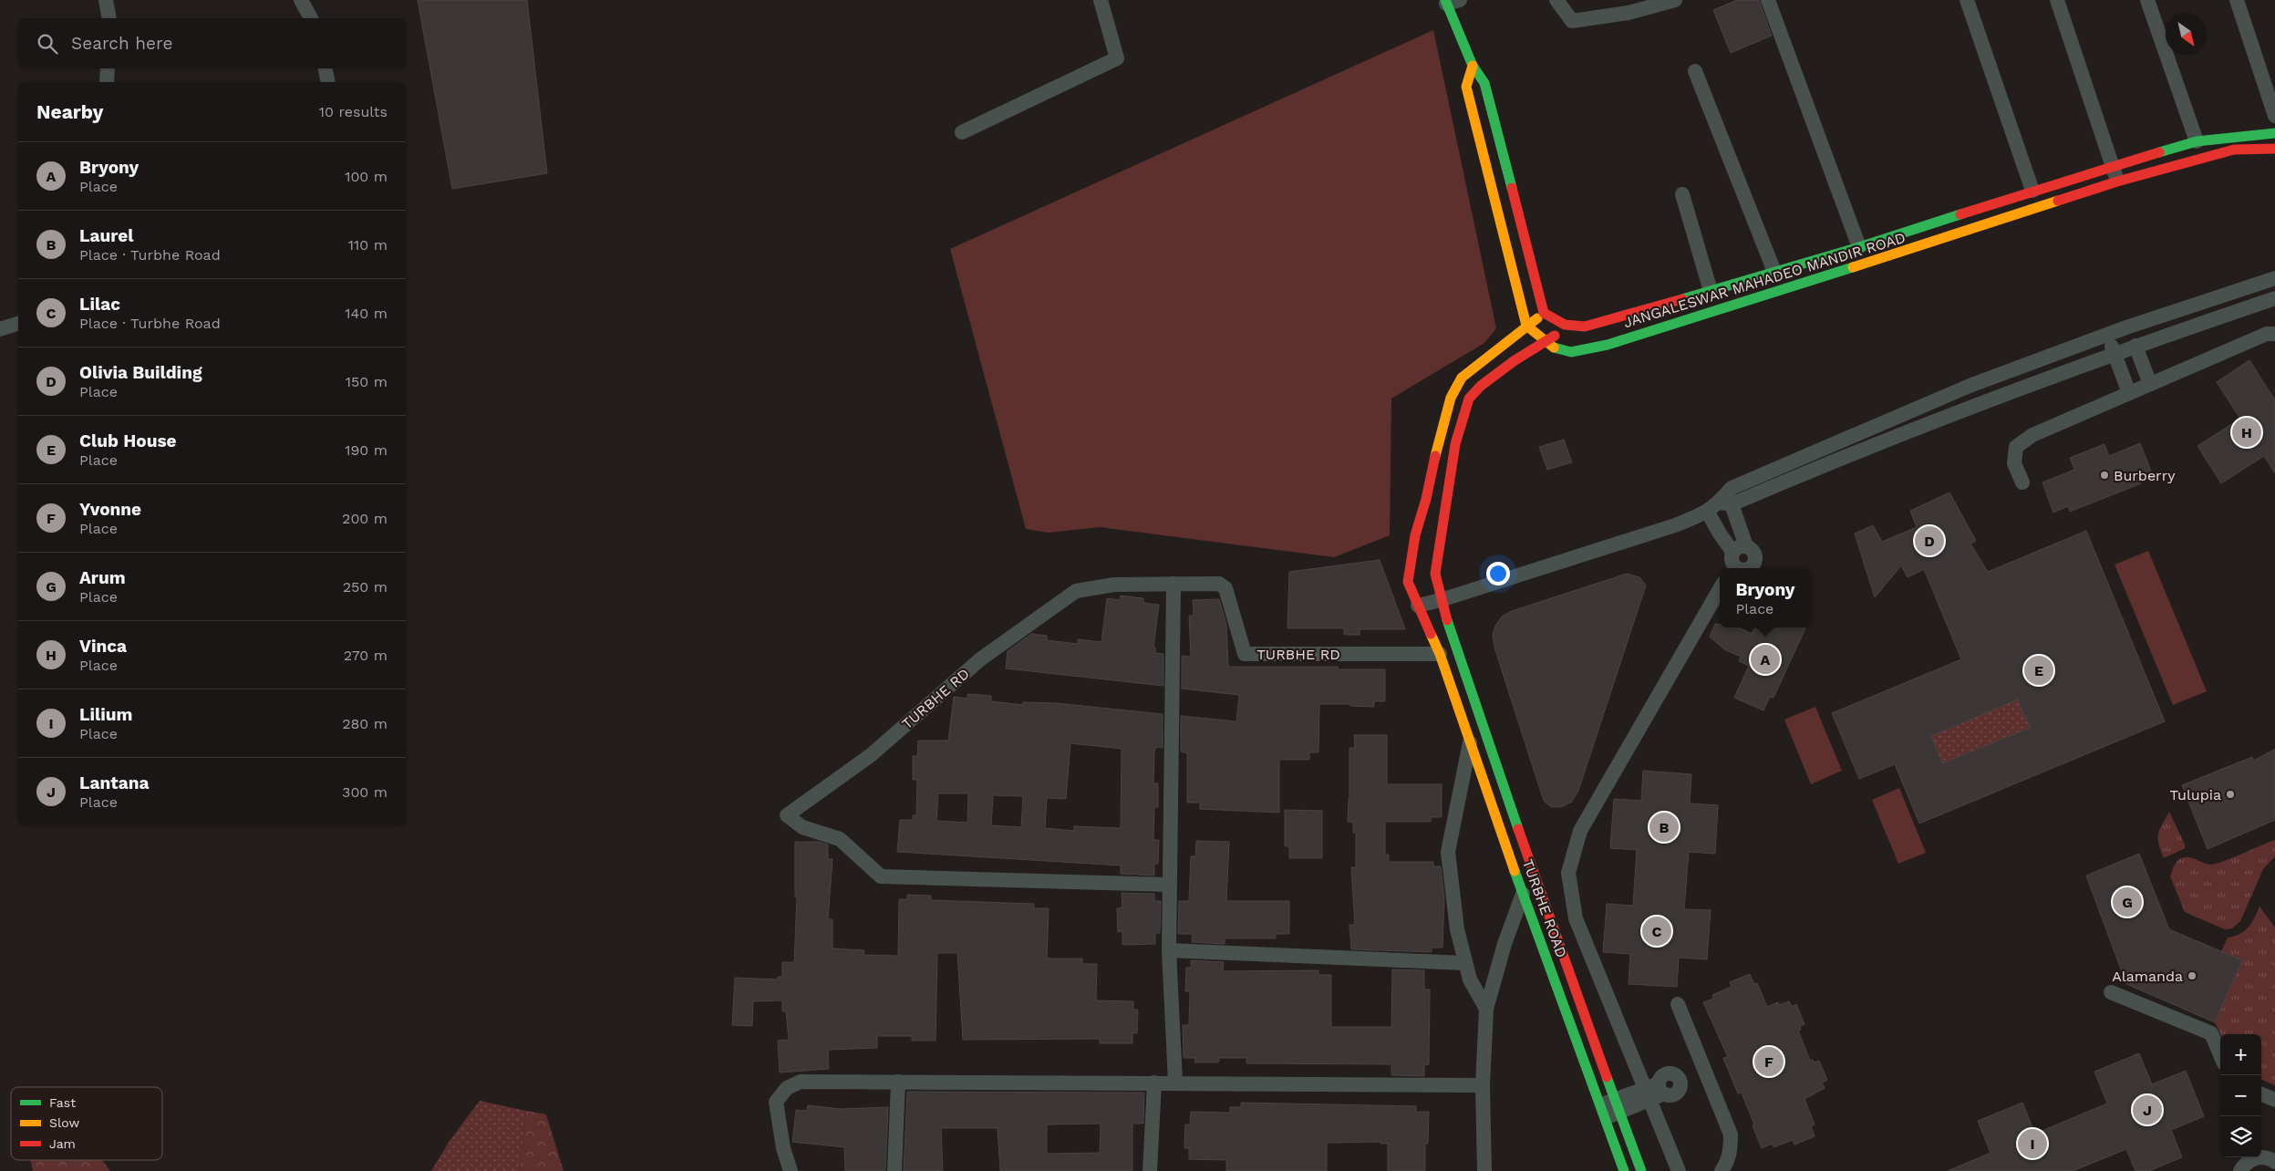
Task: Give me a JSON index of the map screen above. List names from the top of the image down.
{
  "streets": {
    "main road": ["JANGALESWAR MAHADEO MANDIR ROAD", "TURBHE ROAD"],
    "street": ["TURBHE RD"]
  },
  "crossings": [
    ["JANGALESWAR MAHADEO MANDIR ROAD", "TURBHE ROAD"],
    ["TURBHE RD", "TURBHE ROAD"]
  ],
  "places": ["Burberry", "Tulupia", "Alamanda"],
  "legend": ["Fast", "Slow", "Jam"],
  "north": "bottom right",
  "page": {
    "search": "Search here",
    "heading": ["Nearby", "10 results"],
    "list": [
      {
        "mark": "A",
        "name": "Bryony",
        "note": "Place",
        "value": "100 m"
      },
      {
        "mark": "B",
        "name": "Laurel",
        "note": "Place · Turbhe Road",
        "value": "110 m"
      },
      {
        "mark": "C",
        "name": "Lilac",
        "note": "Place · Turbhe Road",
        "value": "140 m"
      },
      {
        "mark": "D",
        "name": "Olivia Building",
        "note": "Place",
        "value": "150 m"
      },
      {
        "mark": "E",
        "name": "Club House",
        "note": "Place",
        "value": "190 m"
      },
      {
        "mark": "F",
        "name": "Yvonne",
        "note": "Place",
        "value": "200 m"
      },
      {
        "mark": "G",
        "name": "Arum",
        "note": "Place",
        "value": "250 m"
      },
      {
        "mark": "H",
        "name": "Vinca",
        "note": "Place",
        "value": "270 m"
      },
      {
        "mark": "I",
        "name": "Lilium",
        "note": "Place",
        "value": "280 m"
      },
      {
        "mark": "J",
        "name": "Lantana",
        "note": "Place",
        "value": "300 m"
      }
    ],
    "pins": [
      "H",
      "D",
      "A",
      "E",
      "B",
      "G",
      "C",
      "F",
      "J",
      "I"
    ],
    "popup": ["Bryony", "Place"],
    "map_buttons": ["+", "−"]
  }
}
